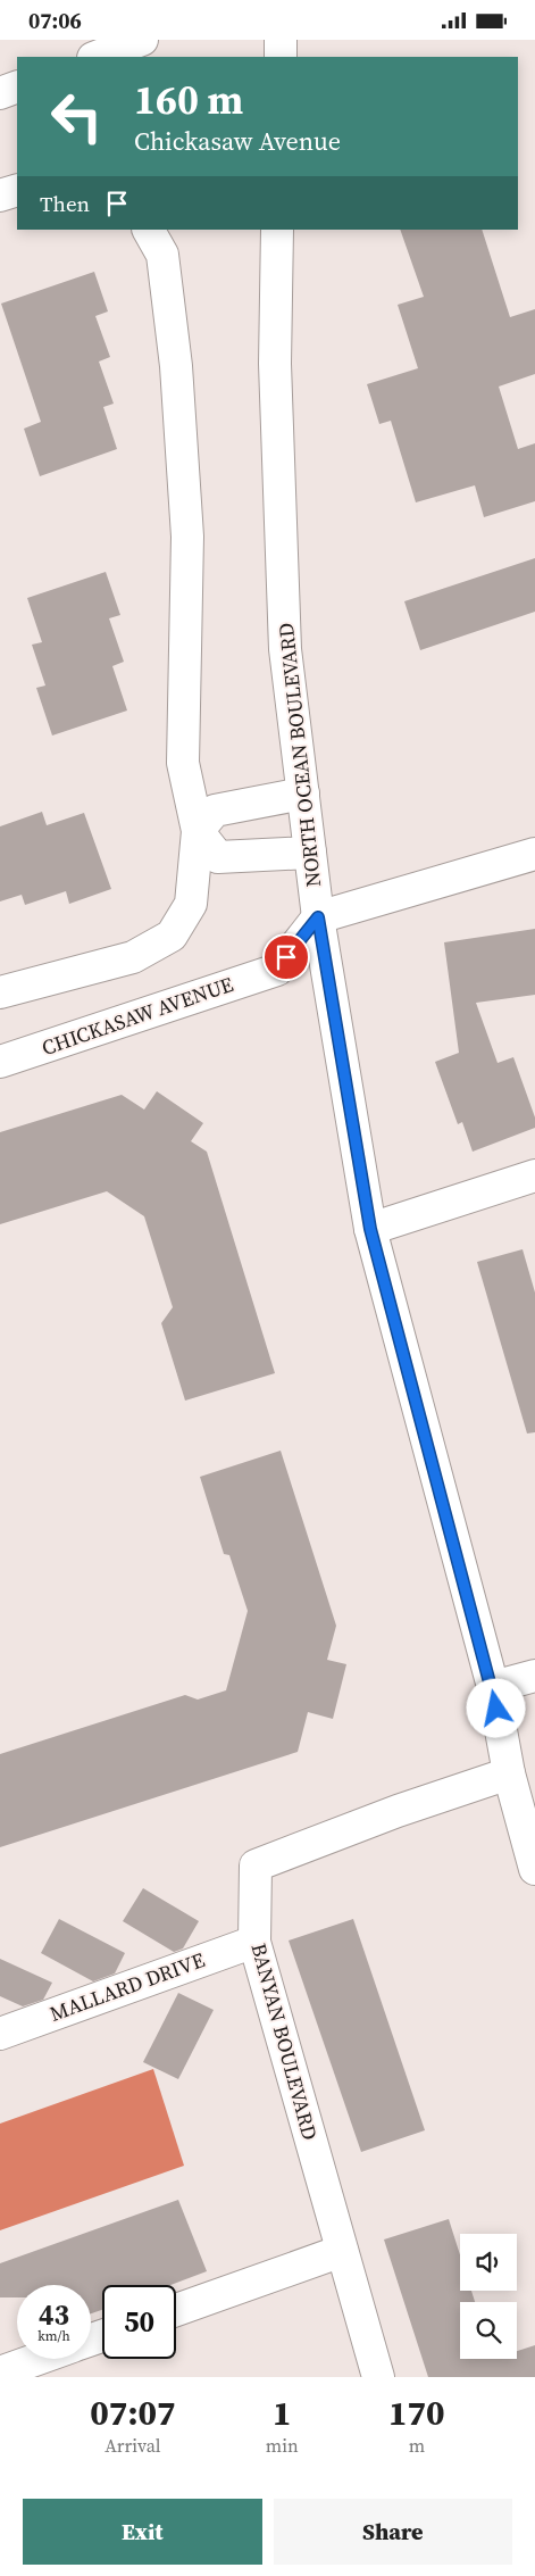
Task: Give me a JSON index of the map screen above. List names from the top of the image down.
{
  "streets": {
    "street": [
      "NORTH OCEAN BOULEVARD",
      "CHICKASAW AVENUE",
      "MALLARD DRIVE",
      "BANYAN BOULEVARD"
    ]
  },
  "crossings": [
    ["NORTH OCEAN BOULEVARD", "CHICKASAW AVENUE"],
    ["NORTH OCEAN BOULEVARD", "BANYAN BOULEVARD"],
    ["MALLARD DRIVE", "BANYAN BOULEVARD"]
  ],
  "page": {
    "status": "07:06",
    "turn": ["160 m", "Chickasaw Avenue"],
    "then": "Then",
    "speed": "43 km/h",
    "limit": "50",
    "eta": [
      "07:07",
      "Arrival",
      "1",
      "min",
      "170",
      "m"
    ],
    "buttons": ["Exit", "Share"]
  }
}
